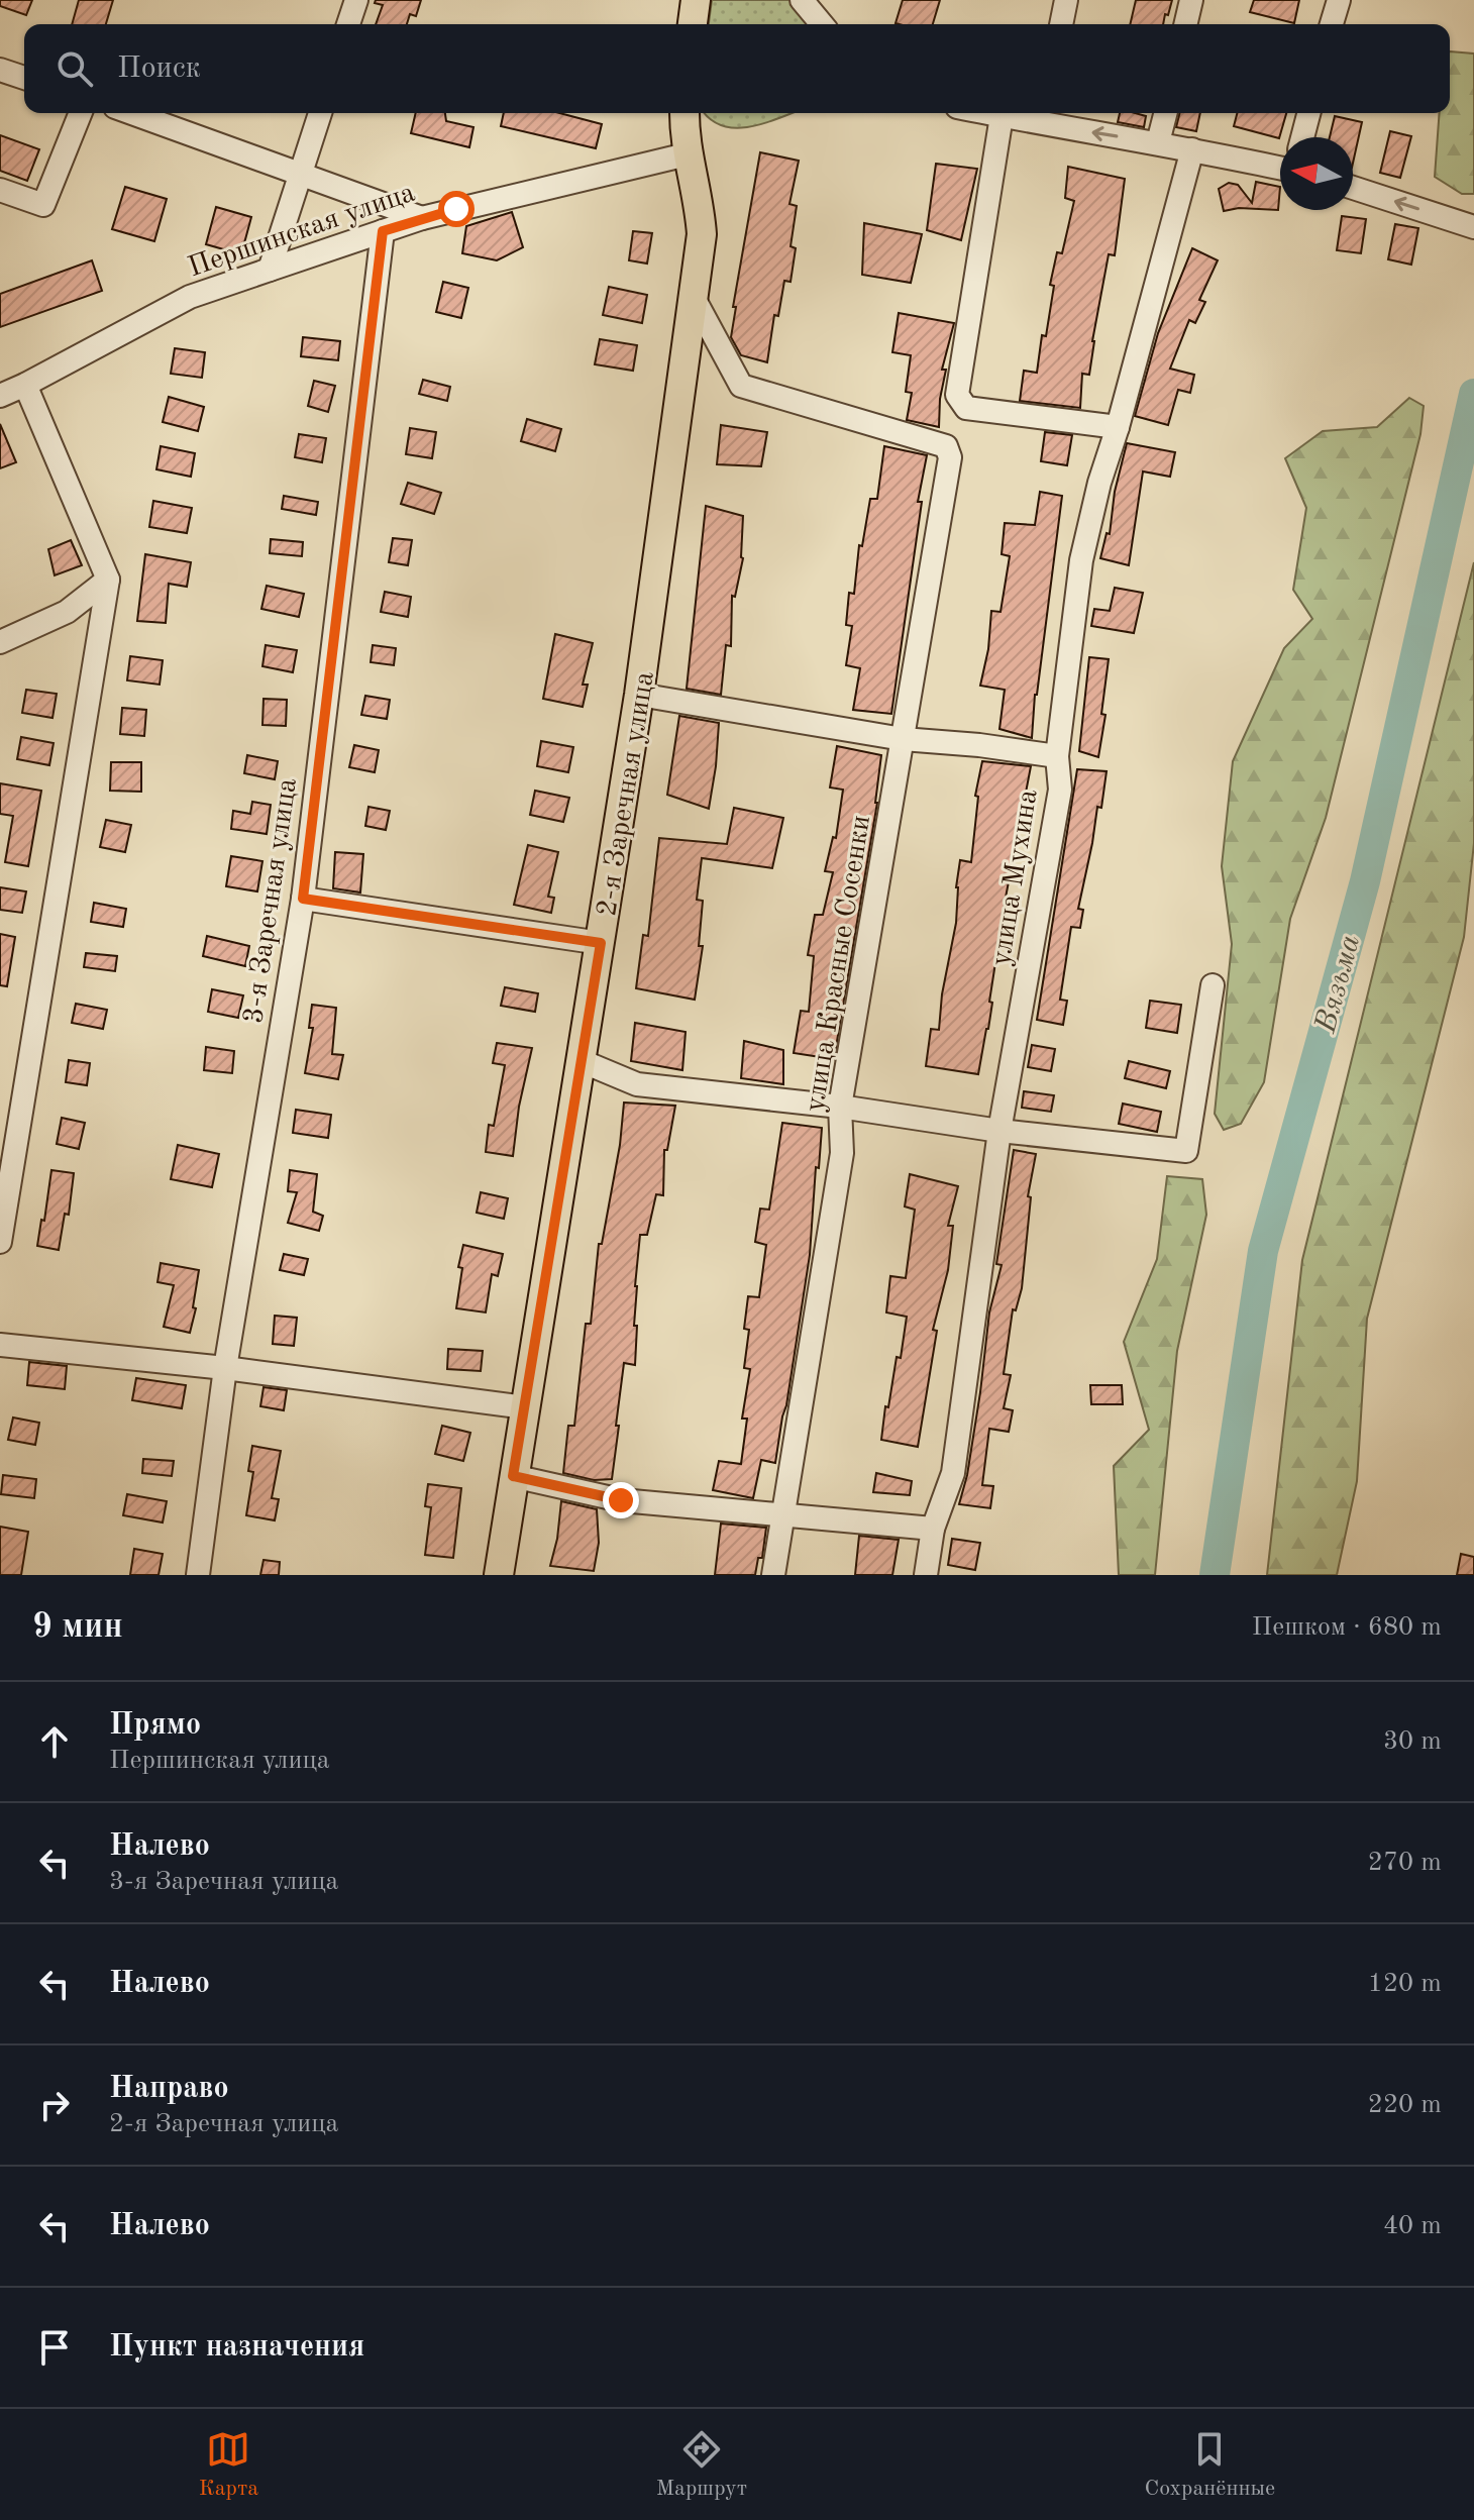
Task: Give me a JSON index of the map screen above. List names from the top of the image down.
{
  "streets": {
    "main road": ["2-я Заречная улица"],
    "street": [
      "Першинская улица",
      "улица Мухина",
      "3-я Заречная улица",
      "улица Красные Сосенки"
    ]
  },
  "crossings": [
    ["Першинская улица", "2-я Заречная улица"],
    ["Першинская улица", "3-я Заречная улица"],
    ["2-я Заречная улица", "улица Красные Сосенки"]
  ],
  "water": ["Вязьма"],
  "north": "left",
  "page": {
    "search": "Поиск",
    "heading": ["9 мин", "Пешком · 680 m"],
    "list": [
      ["Прямо", "Першинская улица", "30 m"],
      ["Налево", "3-я Заречная улица", "270 m"],
      ["Налево", "120 m"],
      ["Направо", "2-я Заречная улица", "220 m"],
      ["Налево", "40 m"],
      "Пункт назначения"
    ],
    "nav": ["Карта", "Маршрут", "Сохранённые"]
  }
}
